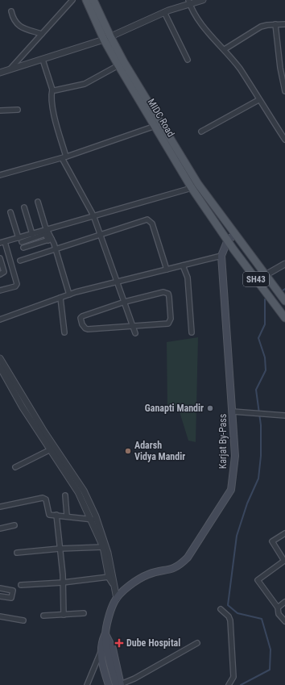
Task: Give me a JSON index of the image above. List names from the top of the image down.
{
  "streets": {
    "main road": ["MIDC Road", "SH43", "Karjat By-Pass"]
  },
  "crossings": [
    ["MIDC Road", "SH43"],
    ["MIDC Road", "Karjat By-Pass"],
    ["SH43", "Karjat By-Pass"]
  ],
  "places": {
    "other": ["Ganapti Mandir", "Adarsh Vidya Mandir"],
    "health": ["Dube Hospital"]
  }
}
